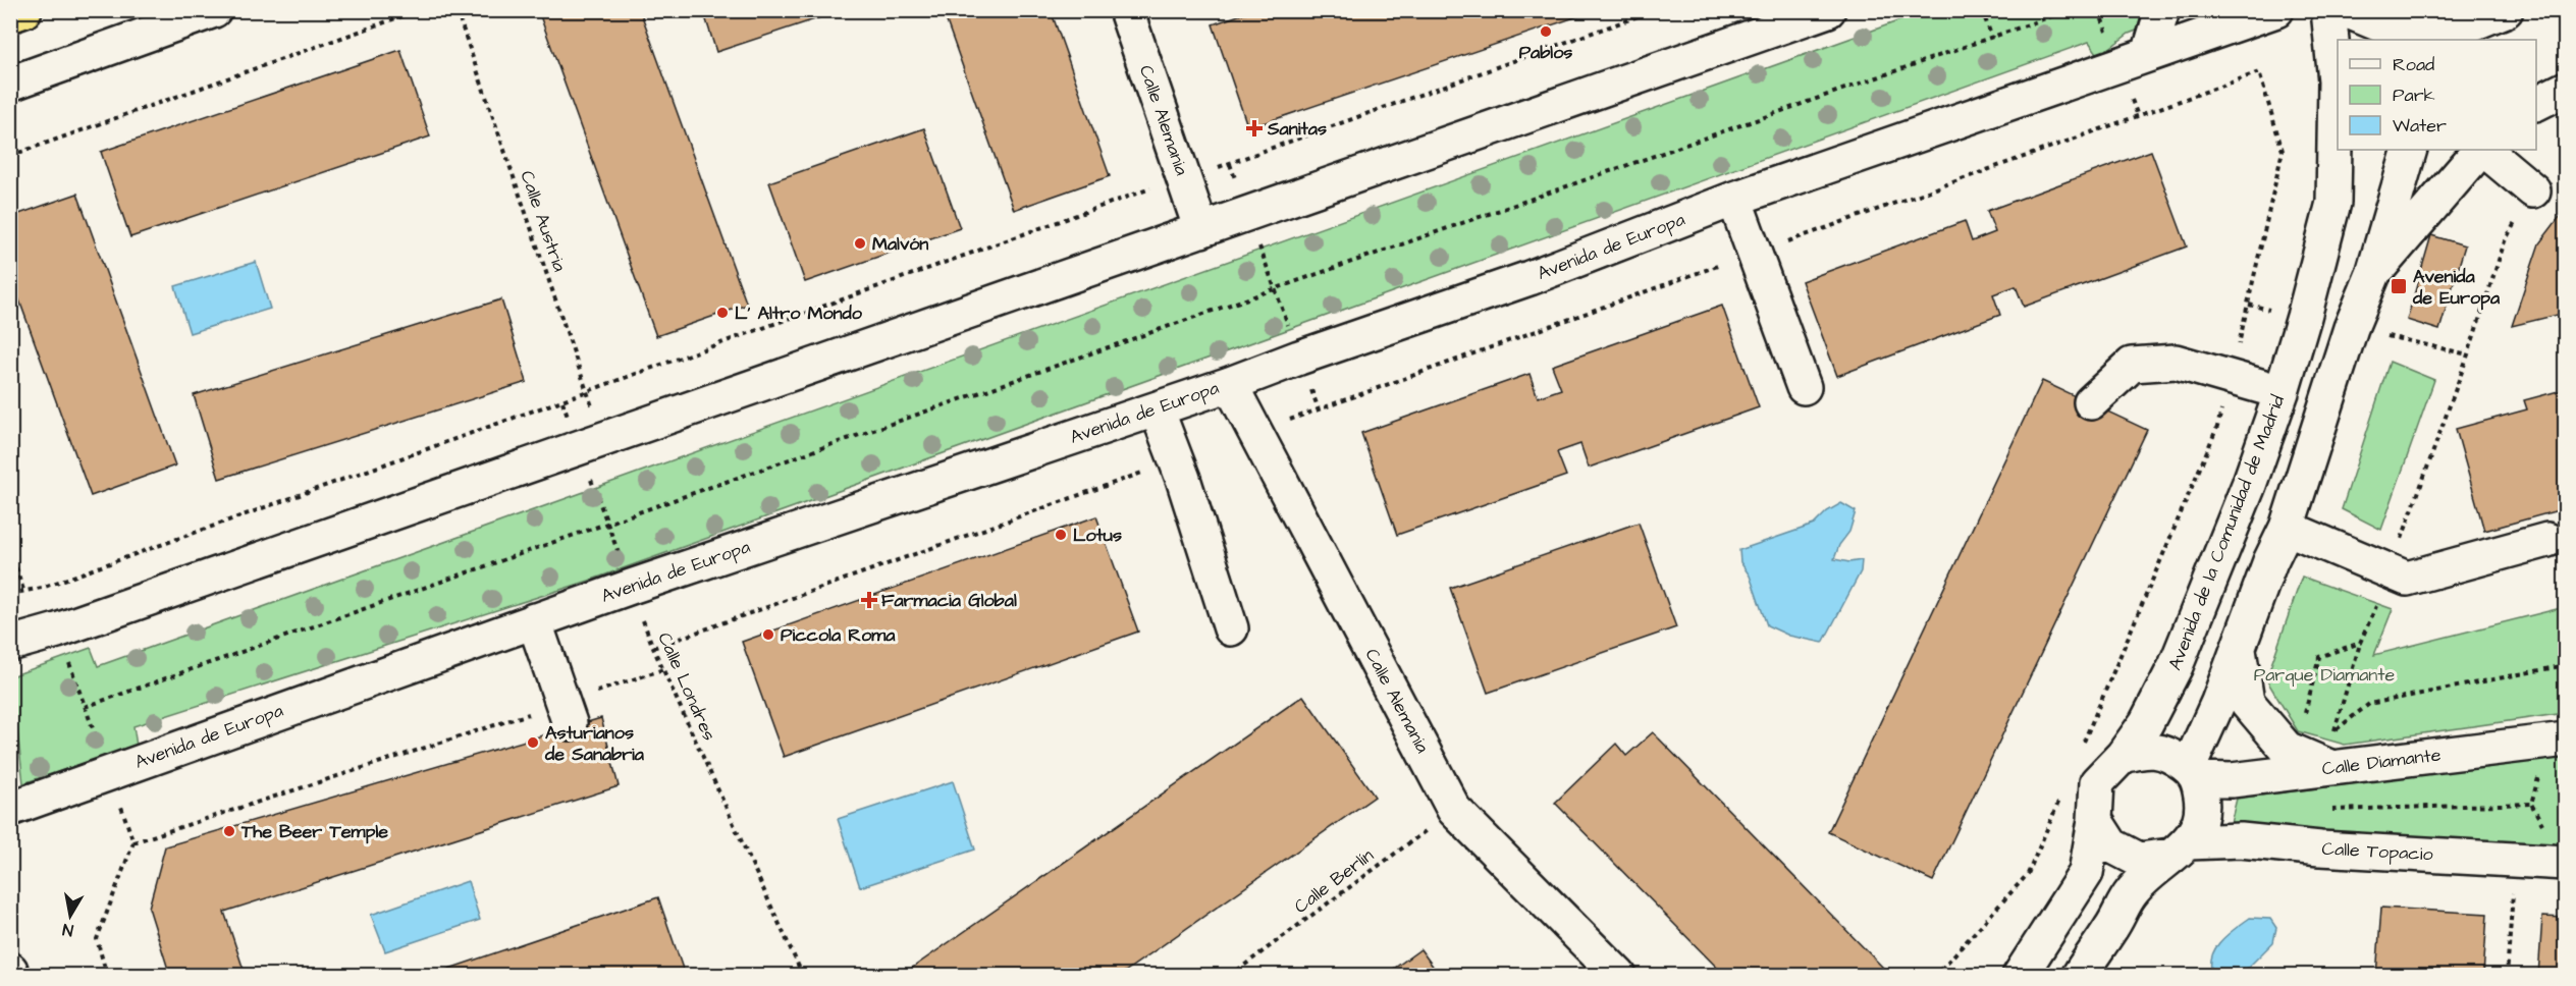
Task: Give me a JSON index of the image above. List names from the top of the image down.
{
  "streets": {
    "street": [
      "Calle Alemania",
      "Avenida de Europa",
      "Avenida de la Comunidad de Madrid",
      "Calle Diamante",
      "Calle Topacio"
    ],
    "path": ["Calle Austria", "Calle Londres", "Calle Berlín"]
  },
  "crossings": [
    ["Calle Alemania", "Avenida de Europa"],
    ["Calle Alemania", "Calle Berlín"],
    ["Calle Austria", "Calle Londres"],
    ["Avenida de Europa", "Calle Londres"],
    ["Avenida de la Comunidad de Madrid", "Calle Diamante"],
    ["Avenida de la Comunidad de Madrid", "Calle Topacio"],
    ["Calle Diamante", "Calle Topacio"]
  ],
  "parks": ["Parque Diamante"],
  "places": {
    "other": [
      "Pablos",
      "Malvón",
      "L' Altro Mondo",
      "Lotus",
      "Piccola Roma",
      "Asturianos de Sanabria",
      "The Beer Temple"
    ],
    "health": ["Sanitas", "Farmacia Global"],
    "transit": ["Avenida de Europa"]
  },
  "legend": ["Road", "Park", "Water"],
  "north": "bottom"
}
